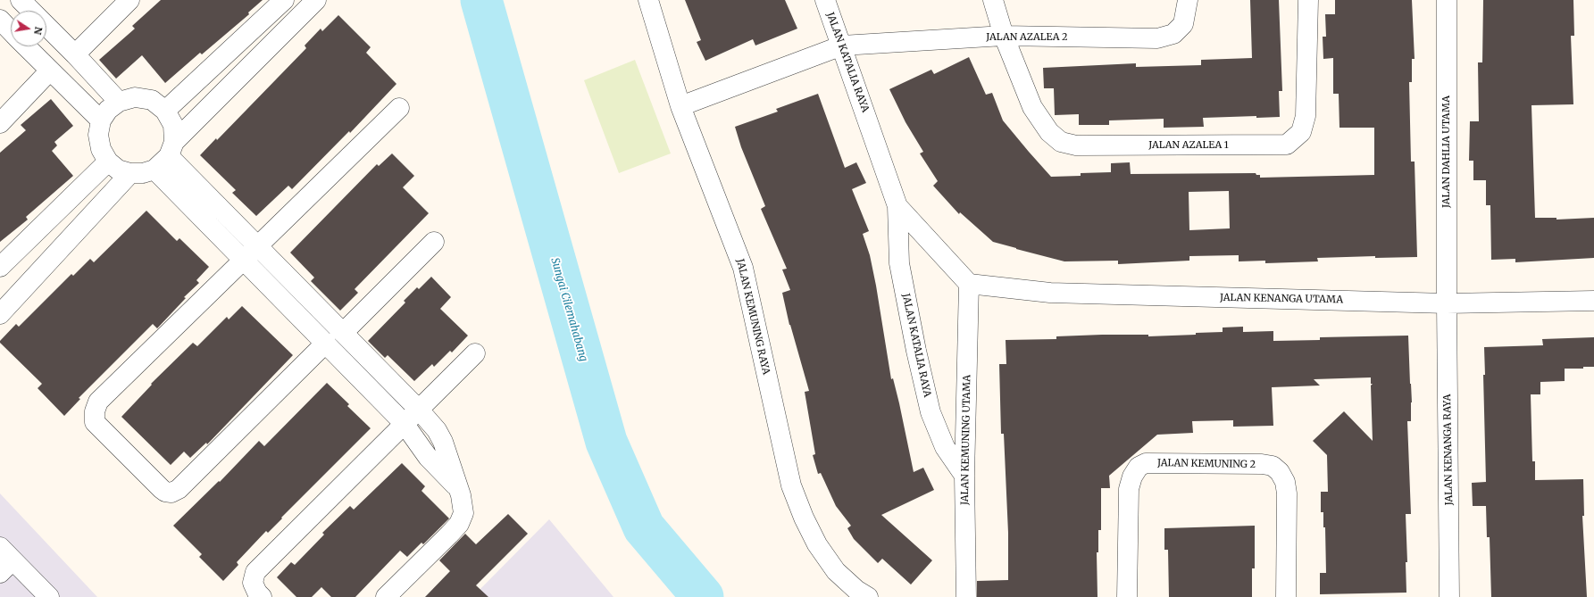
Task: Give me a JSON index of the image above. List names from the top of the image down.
{
  "streets": {
    "street": [
      "JALAN AZALEA 2",
      "JALAN KATALIA RAYA",
      "JALAN AZALEA 1",
      "JALAN DAHLIA UTAMA",
      "JALAN KENANGA UTAMA",
      "JALAN KEMUNING RAYA",
      "JALAN KEMUNING UTAMA",
      "JALAN KENANGA RAYA",
      "JALAN KEMUNING 2"
    ]
  },
  "crossings": [
    ["JALAN AZALEA 2", "JALAN KATALIA RAYA"],
    ["JALAN AZALEA 2", "JALAN AZALEA 1"],
    ["JALAN AZALEA 2", "JALAN KEMUNING RAYA"],
    ["JALAN KATALIA RAYA", "JALAN KENANGA UTAMA"],
    ["JALAN KATALIA RAYA", "JALAN KEMUNING UTAMA"],
    ["JALAN DAHLIA UTAMA", "JALAN KENANGA UTAMA"],
    ["JALAN DAHLIA UTAMA", "JALAN KENANGA RAYA"],
    ["JALAN KENANGA UTAMA", "JALAN KEMUNING UTAMA"],
    ["JALAN KENANGA UTAMA", "JALAN KENANGA RAYA"]
  ],
  "water": ["Sungai Cilemahabang"],
  "north": "right"
}
